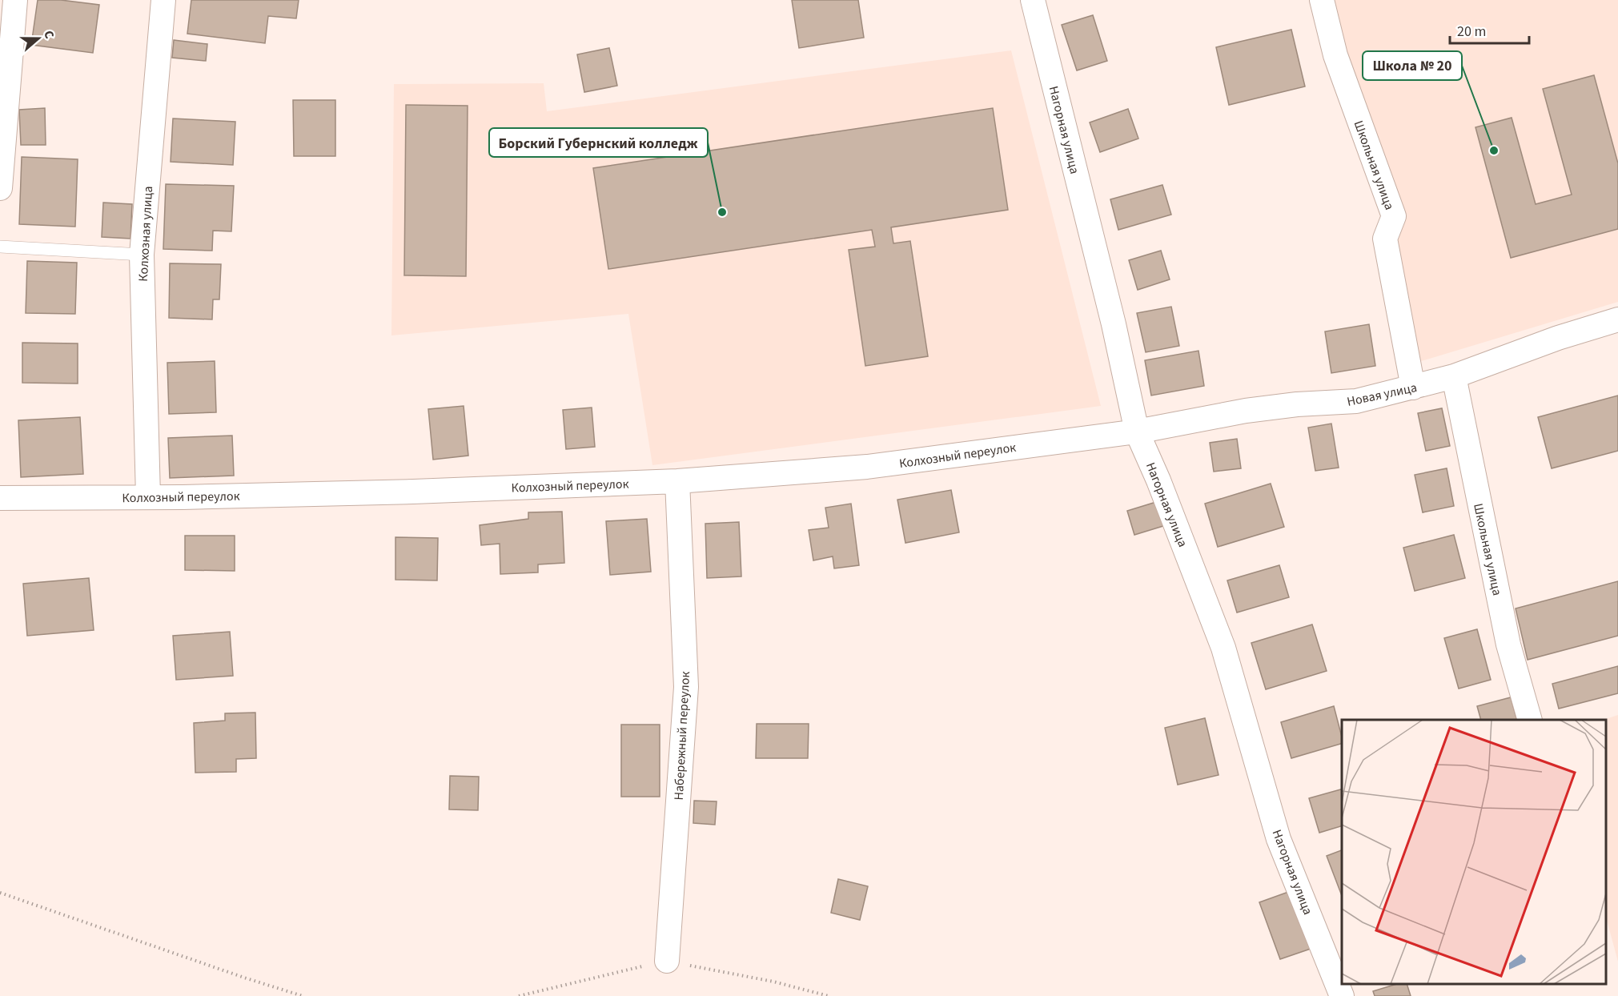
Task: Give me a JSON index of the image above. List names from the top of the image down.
{
  "streets": {
    "street": [
      "Нагорная улица",
      "Школьная улица",
      "Колхозная улица",
      "Новая улица",
      "Колхозный переулок",
      "Набережный переулок"
    ]
  },
  "crossings": [
    ["Нагорная улица", "Новая улица"],
    ["Нагорная улица", "Колхозный переулок"],
    ["Школьная улица", "Новая улица"],
    ["Колхозная улица", "Колхозный переулок"],
    ["Новая улица", "Колхозный переулок"],
    ["Колхозный переулок", "Набережный переулок"]
  ],
  "places": ["Школа № 20", "Борский Губернский колледж"],
  "scale_bar": "20 m",
  "north": "right"
}
